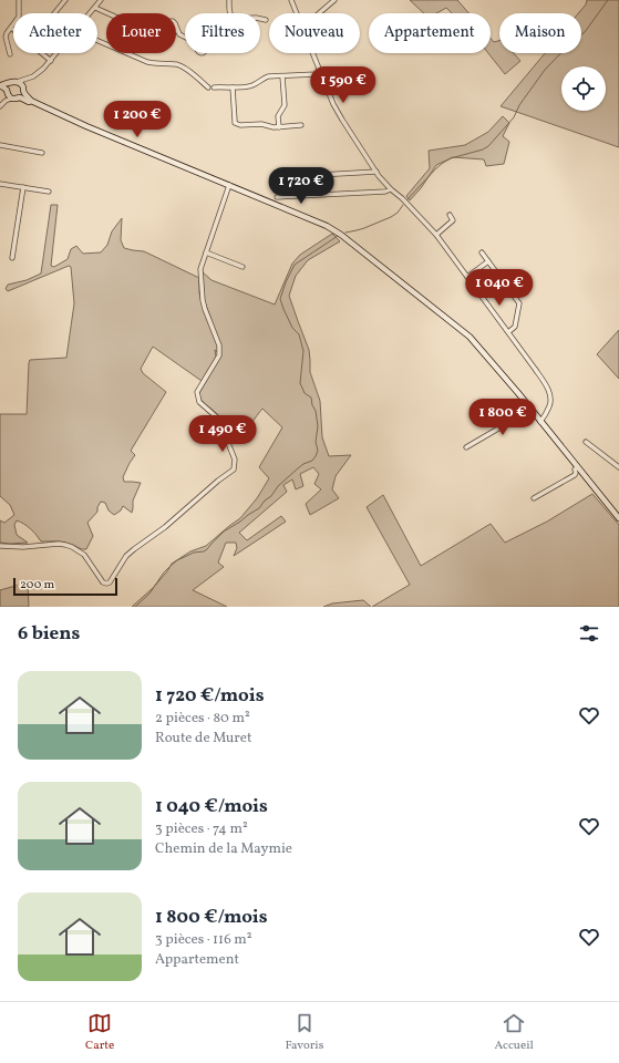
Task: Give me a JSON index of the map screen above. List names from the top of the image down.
{
  "scale_bar": "200 m",
  "page": {
    "chip": [
      "Acheter",
      "Louer",
      "Filtres",
      "Nouveau",
      "Appartement",
      "Maison"
    ],
    "price": [
      "1 590 €",
      "1 200 €",
      "1 720 €",
      "1 040 €",
      "1 800 €",
      "1 490 €"
    ],
    "scale": "200 m",
    "heading": "6 biens",
    "list": [
      {
        "name": "1 720 €/mois",
        "note": "2 pièces · 80 m² · Route de Muret"
      },
      {
        "name": "1 040 €/mois",
        "note": "3 pièces · 74 m² · Chemin de la Maymie"
      },
      {
        "name": "1 800 €/mois",
        "note": "3 pièces · 116 m² · Appartement"
      }
    ],
    "tabs": ["Carte", "Favoris", "Accueil"]
  }
}
